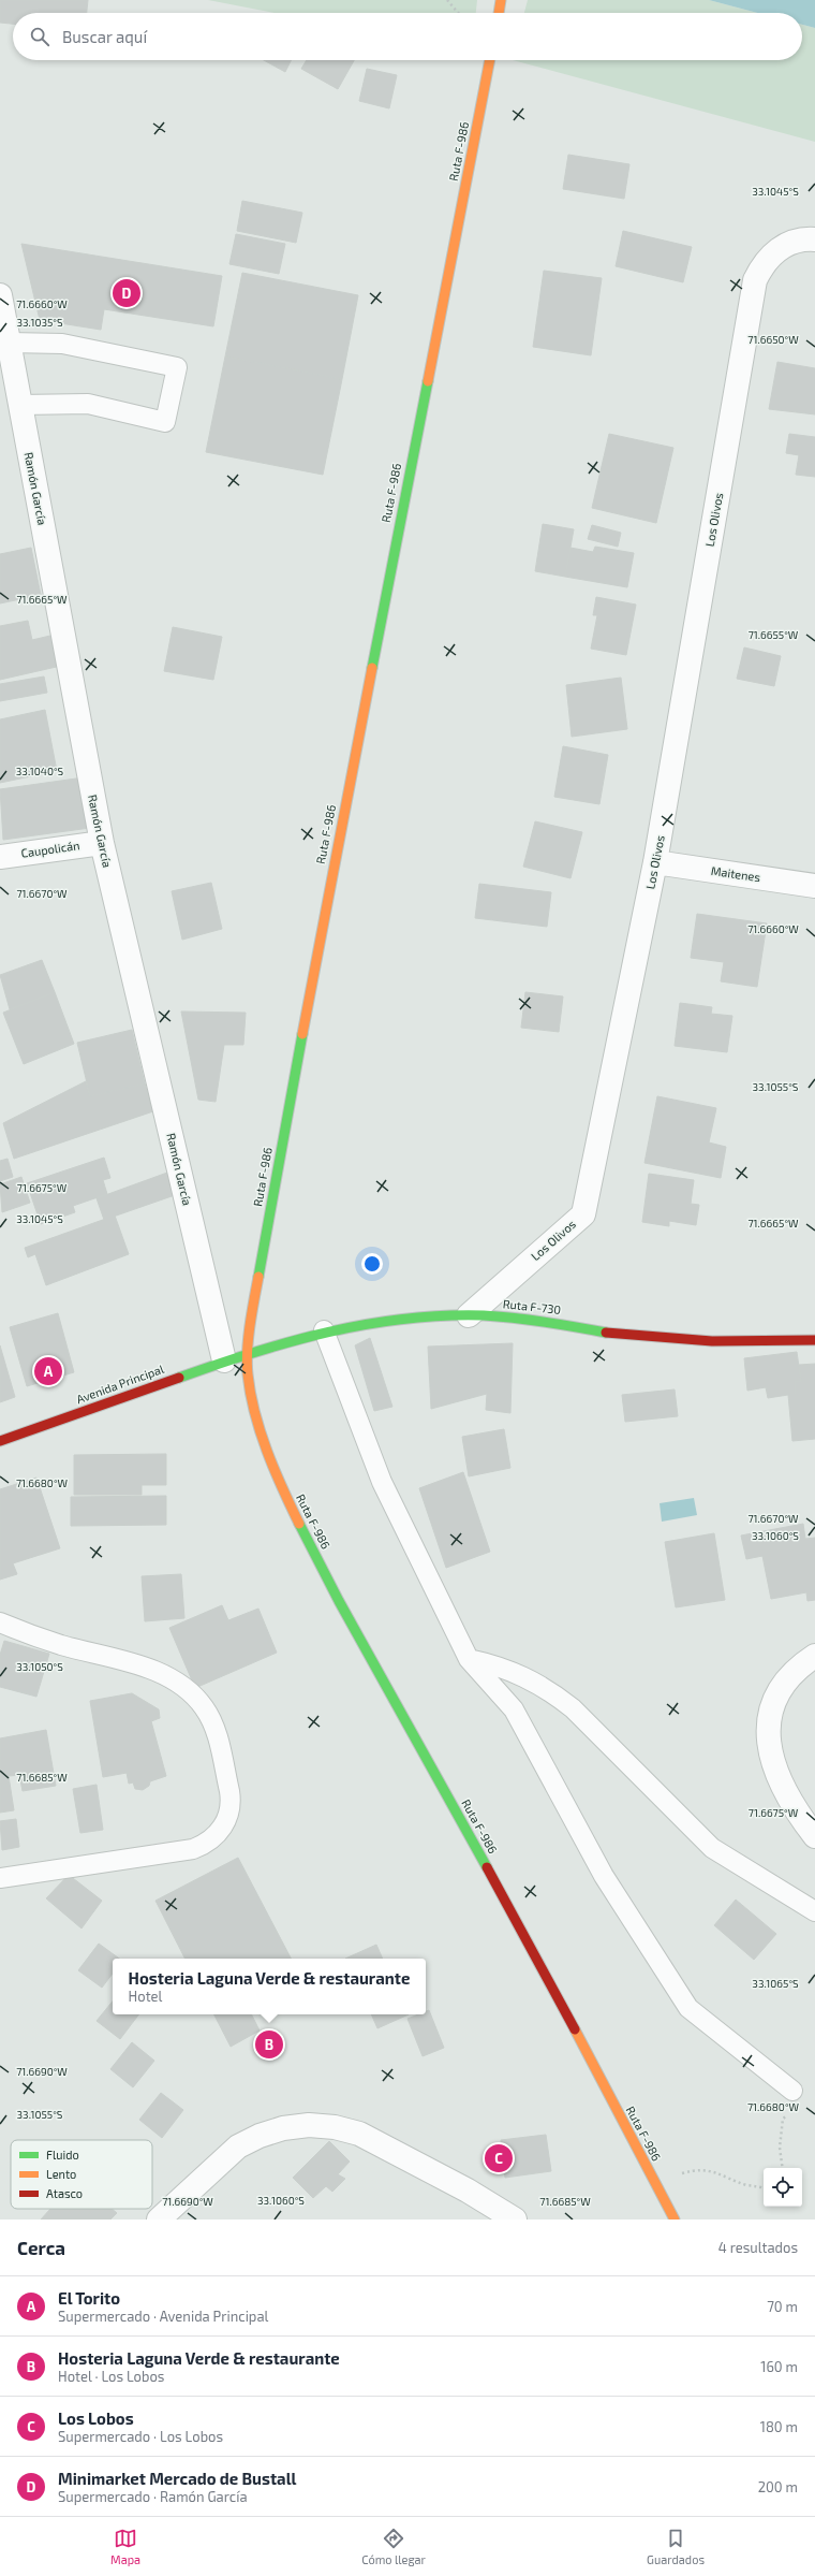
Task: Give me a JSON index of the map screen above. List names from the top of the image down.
{
  "streets": {
    "main road": ["Ruta F-986", "Ruta F-730", "Avenida Principal"],
    "street": [
      "Ramón García",
      "Los Olivos",
      "Caupolicán",
      "Maitenes"
    ]
  },
  "crossings": [
    ["Ruta F-986", "Ruta F-730"],
    ["Ruta F-986", "Avenida Principal"],
    ["Ramón García", "Caupolicán"],
    ["Ramón García", "Avenida Principal"],
    ["Los Olivos", "Maitenes"],
    ["Los Olivos", "Ruta F-730"],
    ["Ruta F-730", "Avenida Principal"]
  ],
  "legend": ["Fluido", "Lento", "Atasco"],
  "page": {
    "search": "Buscar aquí",
    "pins": [
      "D",
      "A",
      "B",
      "C"
    ],
    "popup": ["Hosteria Laguna Verde & restaurante", "Hotel"],
    "heading": ["Cerca", "4 resultados"],
    "list": [
      {
        "mark": "A",
        "name": "El Torito",
        "note": "Supermercado · Avenida Principal",
        "value": "70 m"
      },
      {
        "mark": "B",
        "name": "Hosteria Laguna Verde & restaurante",
        "note": "Hotel · Los Lobos",
        "value": "160 m"
      },
      {
        "mark": "C",
        "name": "Los Lobos",
        "note": "Supermercado · Los Lobos",
        "value": "180 m"
      },
      {
        "mark": "D",
        "name": "Minimarket Mercado de Bustall",
        "note": "Supermercado · Ramón García",
        "value": "200 m"
      }
    ],
    "nav": ["Mapa", "Cómo llegar", "Guardados"]
  },
  "coordinates": [
    "33.1045°S",
    "71.6660°W",
    "33.1035°S",
    "71.6650°W",
    "71.6665°W",
    "71.6655°W",
    "33.1040°S",
    "71.6670°W",
    "33.1055°S",
    "71.6675°W",
    "71.6680°W",
    "33.1060°S",
    "33.1050°S",
    "71.6685°W",
    "33.1065°S",
    "71.6690°W"
  ]
}
